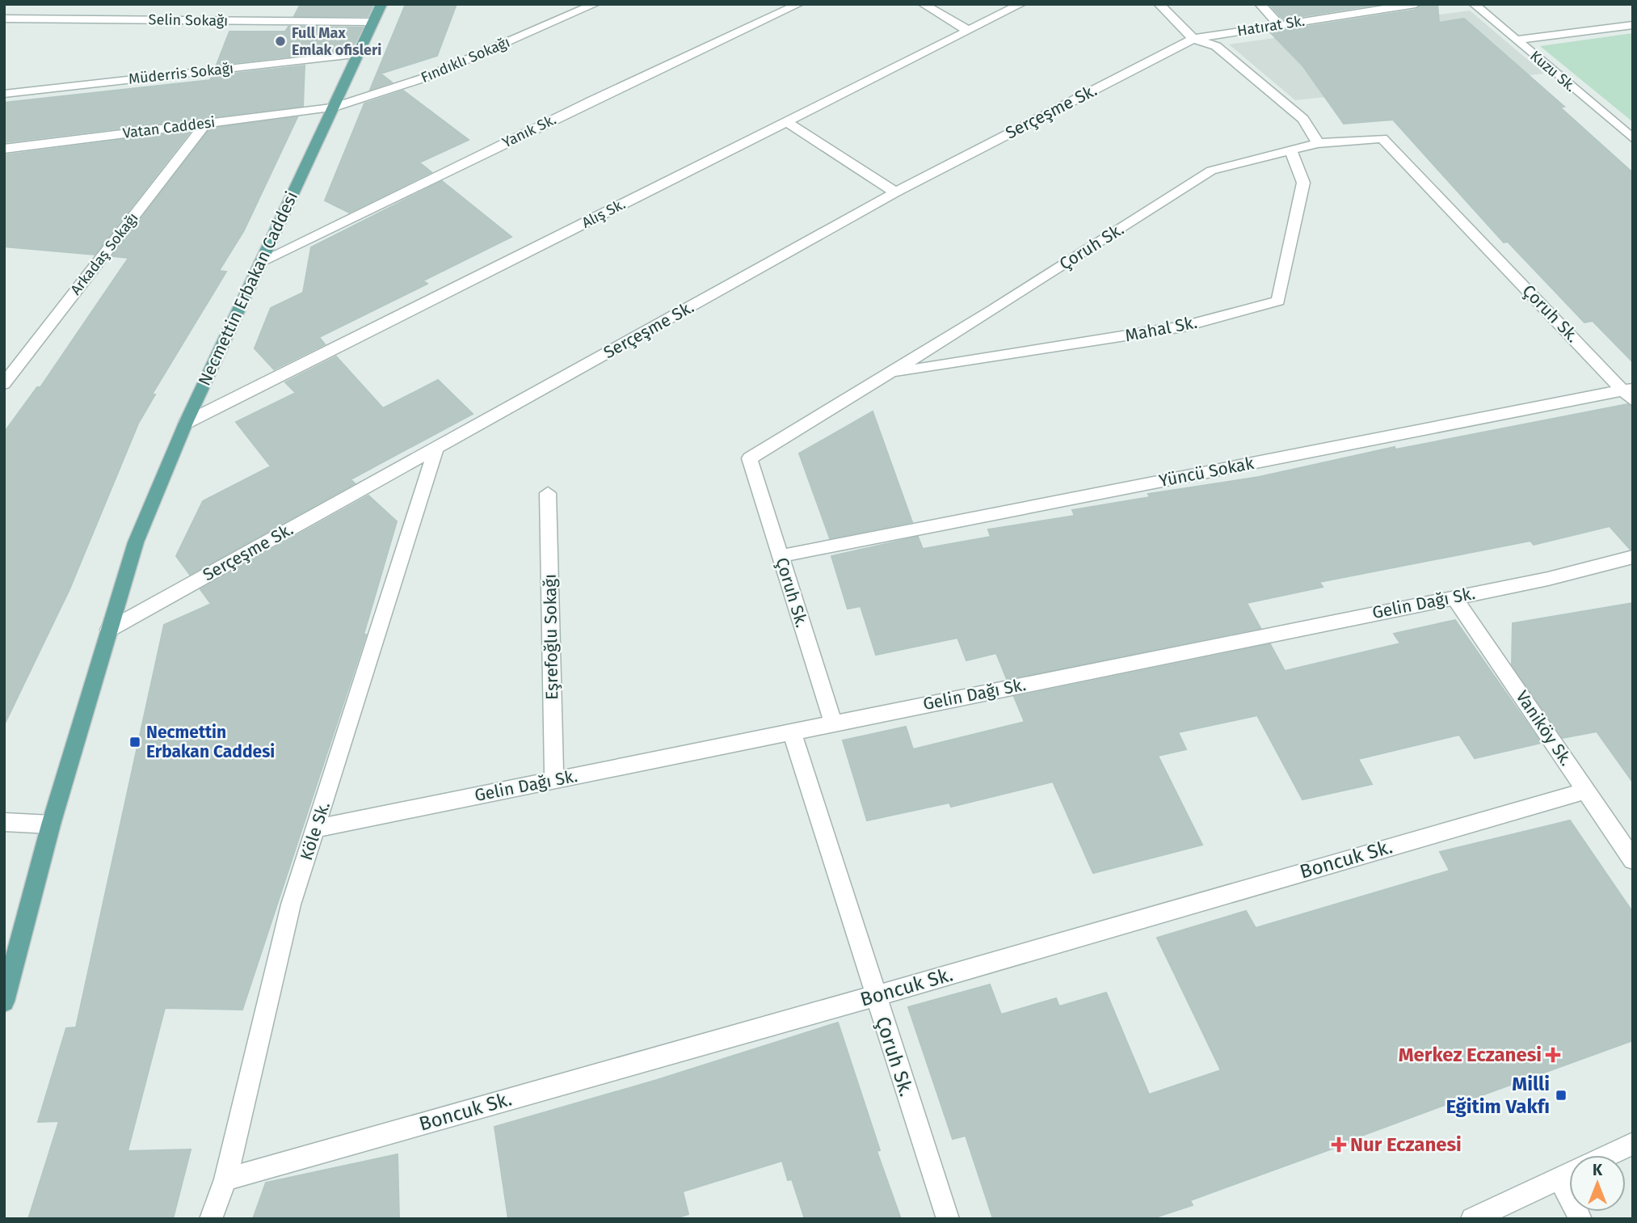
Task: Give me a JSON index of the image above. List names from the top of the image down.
{
  "streets": {
    "main road": ["Necmettin Erbakan Caddesi"],
    "street": [
      "Selin Sokağı",
      "Hatırat Sk.",
      "Fındıklı Sokağı",
      "Kuzu Sk.",
      "Müderris Sokağı",
      "Serçeşme Sk.",
      "Vatan Caddesi",
      "Yanık Sk.",
      "Alış Sk.",
      "Çoruh Sk.",
      "Arkadaş Sokağı",
      "Mahal Sk.",
      "Yüncü Sokak",
      "Gelin Dağı Sk.",
      "Eşrefoğlu Sokağı",
      "Vaniköy Sk.",
      "Köle Sk.",
      "Boncuk Sk."
    ]
  },
  "crossings": [
    ["Selin Sokağı", "Necmettin Erbakan Caddesi"],
    ["Hatırat Sk.", "Serçeşme Sk."],
    ["Fındıklı Sokağı", "Vatan Caddesi"],
    ["Fındıklı Sokağı", "Necmettin Erbakan Caddesi"],
    ["Müderris Sokağı", "Necmettin Erbakan Caddesi"],
    ["Serçeşme Sk.", "Necmettin Erbakan Caddesi"],
    ["Serçeşme Sk.", "Köle Sk."],
    ["Vatan Caddesi", "Arkadaş Sokağı"],
    ["Vatan Caddesi", "Necmettin Erbakan Caddesi"],
    ["Yanık Sk.", "Necmettin Erbakan Caddesi"],
    ["Alış Sk.", "Necmettin Erbakan Caddesi"],
    ["Çoruh Sk.", "Mahal Sk."],
    ["Çoruh Sk.", "Yüncü Sokak"],
    ["Çoruh Sk.", "Gelin Dağı Sk."],
    ["Çoruh Sk.", "Boncuk Sk."],
    ["Gelin Dağı Sk.", "Eşrefoğlu Sokağı"],
    ["Gelin Dağı Sk.", "Vaniköy Sk."],
    ["Gelin Dağı Sk.", "Köle Sk."],
    ["Vaniköy Sk.", "Boncuk Sk."],
    ["Köle Sk.", "Boncuk Sk."]
  ],
  "places": {
    "other": ["Full Max Emlak ofisleri"],
    "transit": ["Necmettin Erbakan Caddesi", "Milli Eğitim Vakfı"],
    "health": ["Merkez Eczanesi", "Nur Eczanesi"]
  },
  "north": "top"
}
